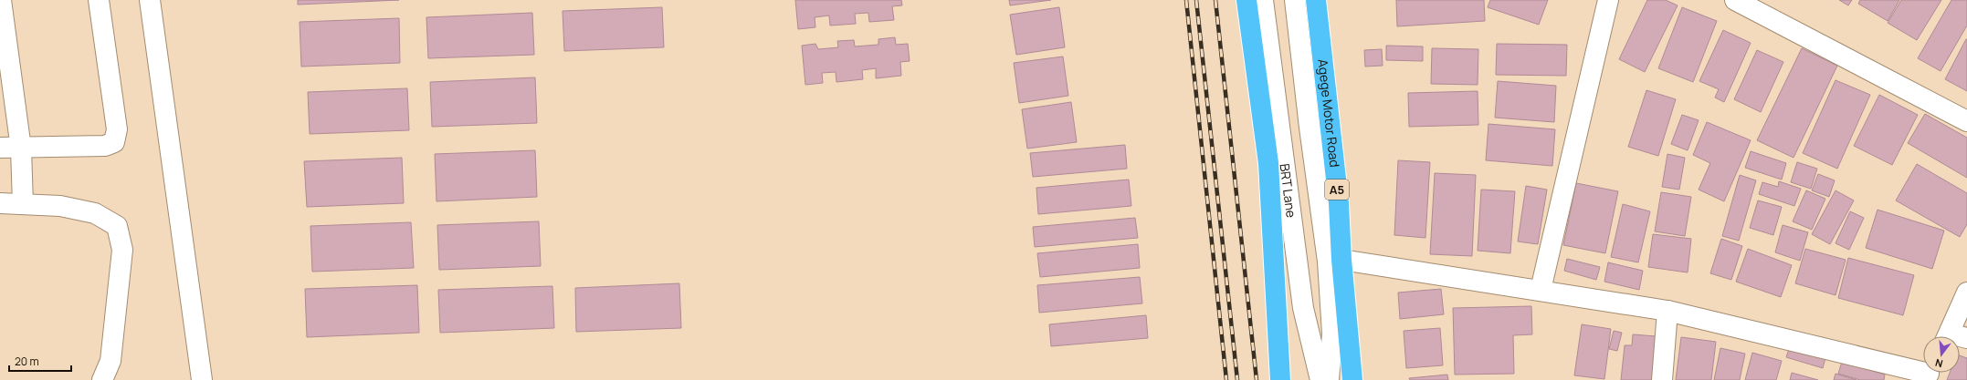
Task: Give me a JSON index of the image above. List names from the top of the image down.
{
  "streets": {
    "highway": ["Agege Motor Road", "A5"],
    "street": ["BRT Lane"]
  },
  "scale_bar": "20 m",
  "north": "bottom"
}
